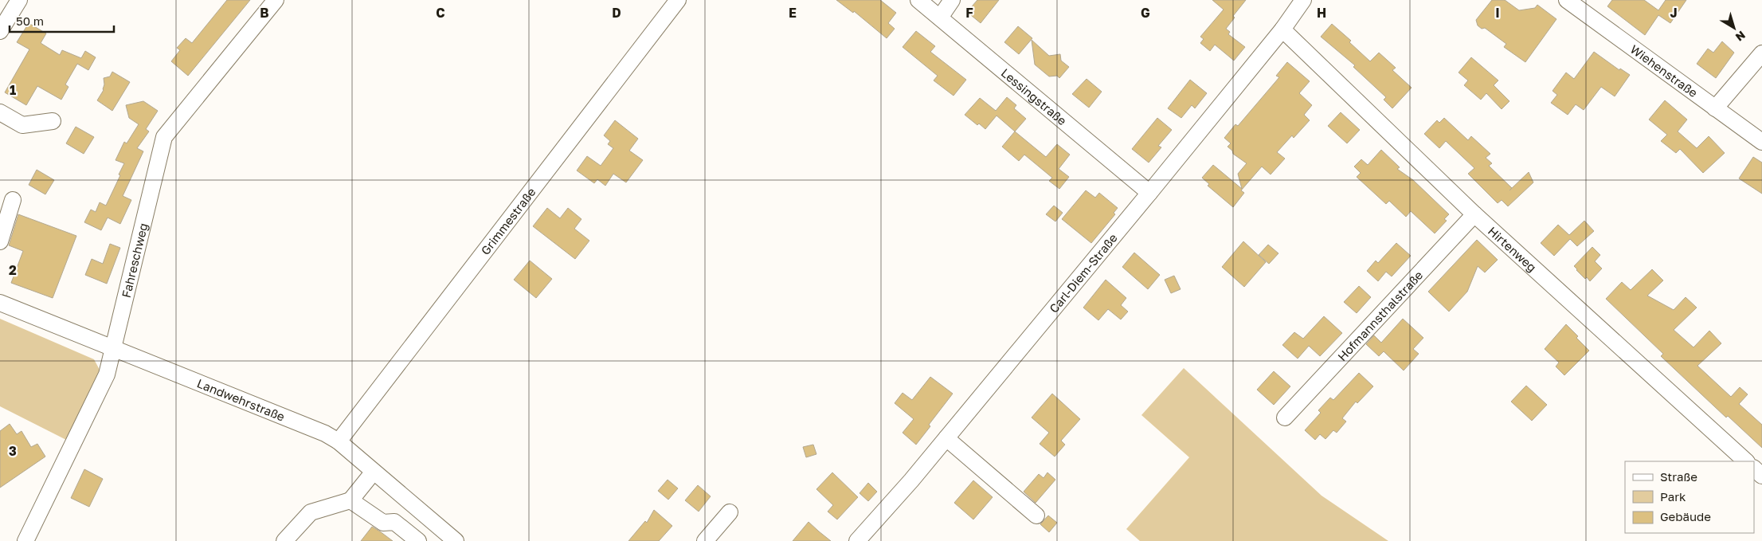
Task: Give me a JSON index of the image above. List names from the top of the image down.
{
  "streets": {
    "street": [
      "Wiehenstraße",
      "Lessingstraße",
      "Grimmestraße",
      "Hirtenweg",
      "Fahreschweg",
      "Carl-Diem-Straße",
      "Hofmannsthalstraße",
      "Landwehrstraße"
    ]
  },
  "crossings": [
    ["Lessingstraße", "Carl-Diem-Straße"],
    ["Grimmestraße", "Landwehrstraße"],
    ["Hirtenweg", "Carl-Diem-Straße"],
    ["Hirtenweg", "Hofmannsthalstraße"],
    ["Fahreschweg", "Landwehrstraße"]
  ],
  "legend": ["Straße", "Park", "Gebäude"],
  "scale_bar": "50 m",
  "north": "bottom right",
  "grid": {
    "columns": [
      "B",
      "C",
      "D",
      "E",
      "F",
      "G",
      "H",
      "I",
      "J"
    ],
    "rows": ["1", "2", "3"]
  }
}
